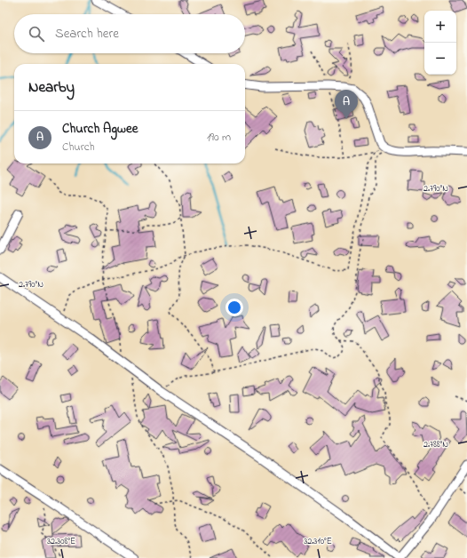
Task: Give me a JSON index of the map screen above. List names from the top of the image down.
{
  "page": {
    "map_buttons": ["+", "−"],
    "search": "Search here",
    "heading": "Nearby",
    "pins": "A",
    "list": [
      {
        "mark": "A",
        "name": "Church Agwee",
        "note": "Church",
        "value": "190 m"
      }
    ]
  },
  "coordinates": [
    "2.790°N",
    "2.788°N",
    "32.308°E",
    "32.310°E"
  ]
}
